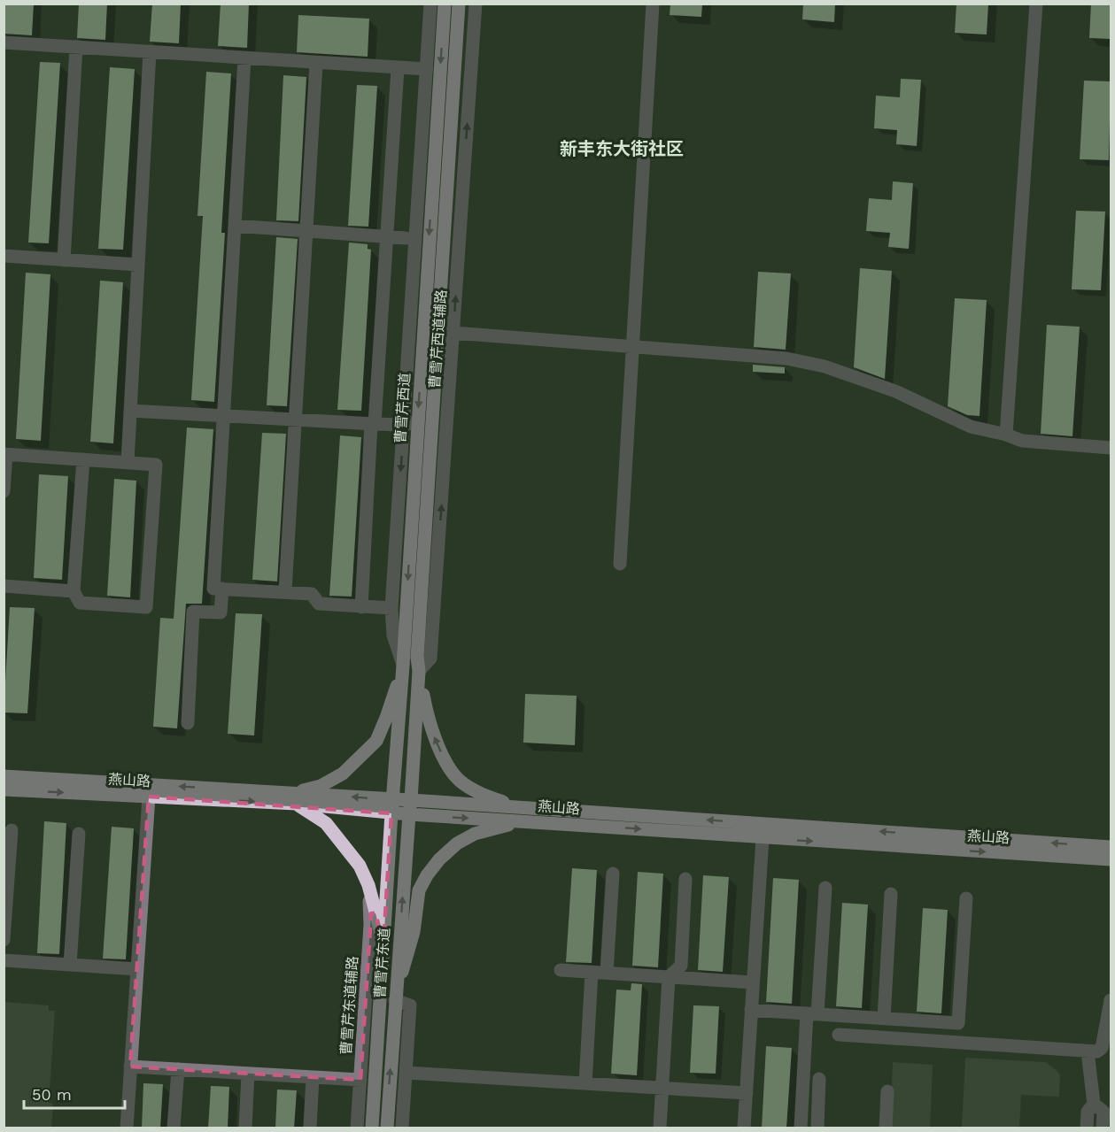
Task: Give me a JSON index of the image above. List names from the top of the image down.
{
  "streets": {
    "main road": ["曹雪芹西道", "燕山路", "曹雪芹东道"],
    "street": ["曹雪芹西道辅路", "曹雪芹东道辅路"]
  },
  "crossings": [
    ["曹雪芹西道辅路", "曹雪芹西道"],
    ["曹雪芹西道", "燕山路"],
    ["曹雪芹西道", "曹雪芹东道"],
    ["燕山路", "曹雪芹东道"]
  ],
  "districts": ["新丰东大街社区"],
  "scale_bar": "50 m"
}
